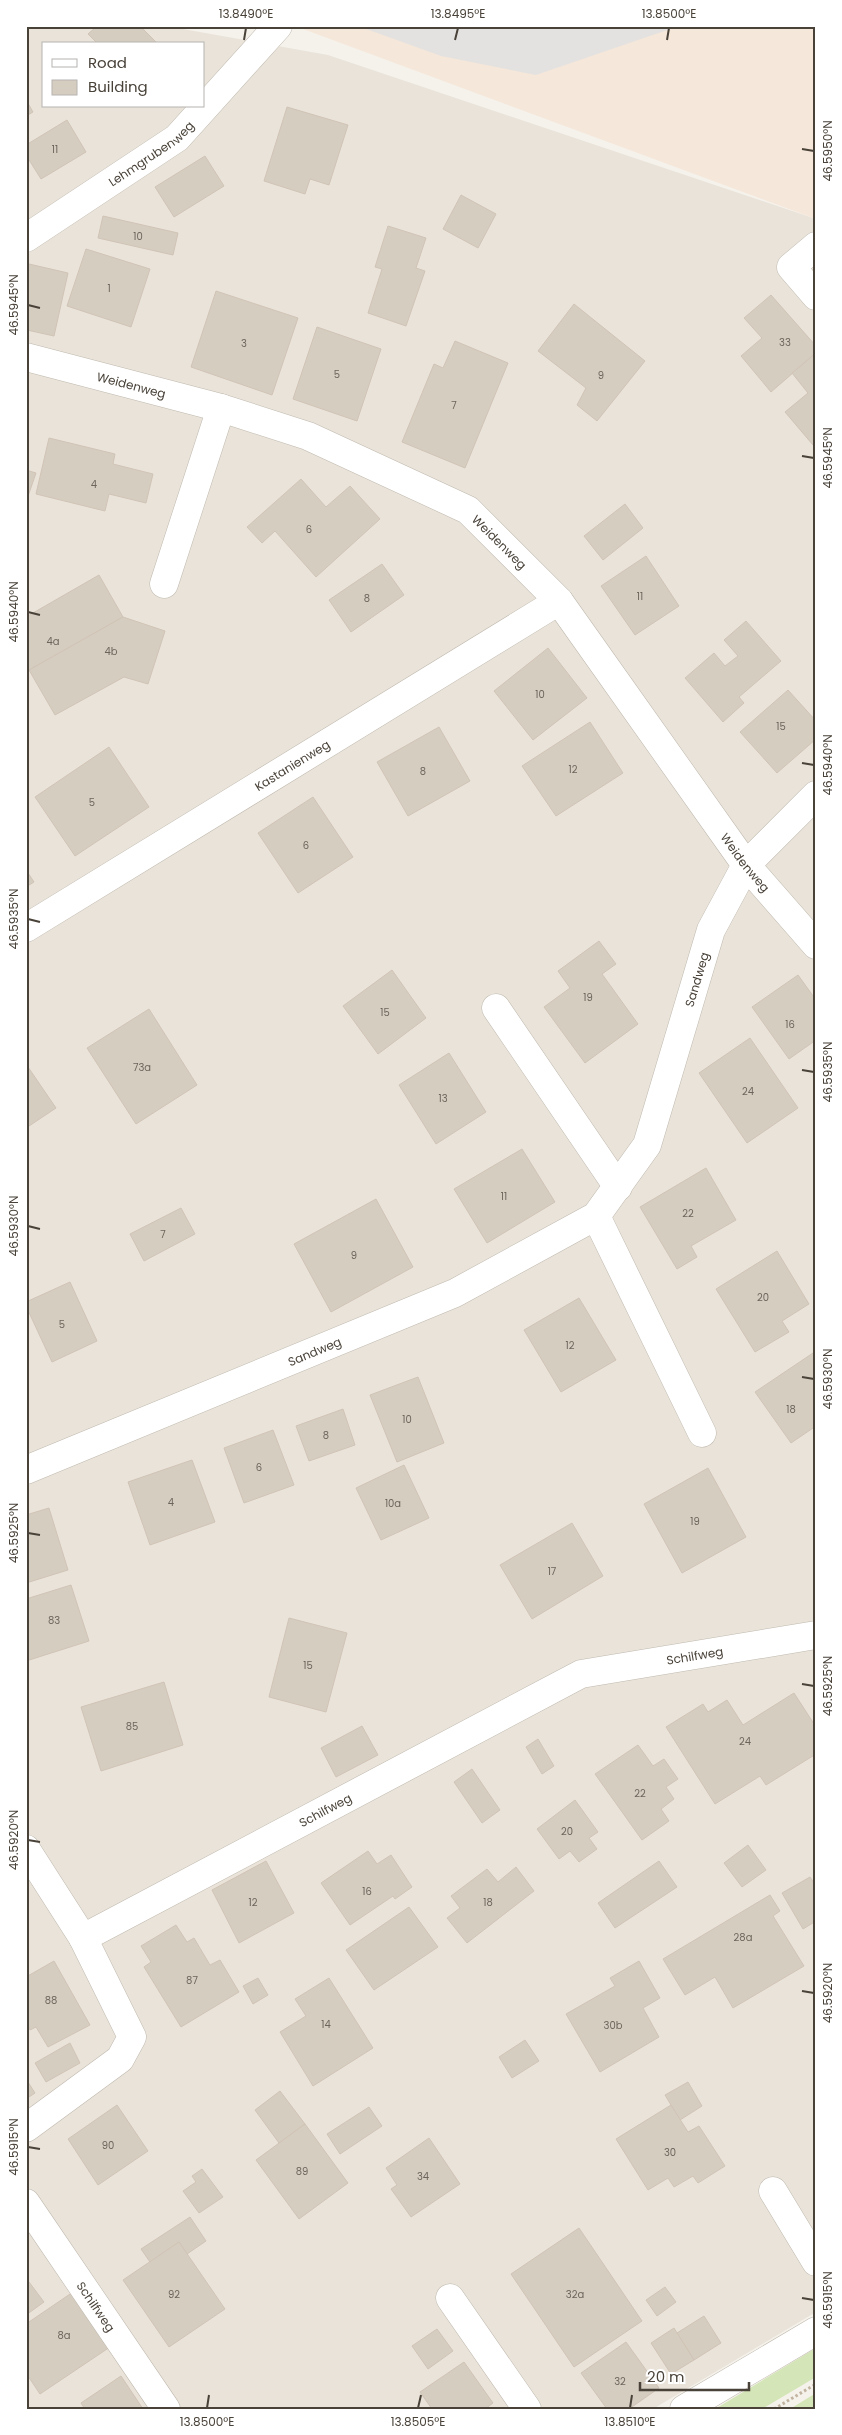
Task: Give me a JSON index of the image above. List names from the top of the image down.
{
  "streets": {
    "street": [
      "Lehmgrubenweg",
      "Weidenweg",
      "Kastanienweg",
      "Sandweg",
      "Schilfweg"
    ]
  },
  "crossings": [
    ["Weidenweg", "Kastanienweg"],
    ["Weidenweg", "Sandweg"]
  ],
  "house_numbers": [
    "11",
    "10",
    "1",
    "33",
    "3",
    "5",
    "9",
    "7",
    "4",
    "6",
    "11",
    "8",
    "4a",
    "4b",
    "10",
    "15",
    "12",
    "8",
    "5",
    "6",
    "19",
    "15",
    "16",
    "73a",
    "24",
    "13",
    "11",
    "22",
    "7",
    "9",
    "20",
    "5",
    "12",
    "18",
    "10",
    "8",
    "6",
    "4",
    "10a",
    "19",
    "17",
    "83",
    "15",
    "85",
    "24",
    "22",
    "20",
    "16",
    "12",
    "18",
    "28a",
    "87",
    "88",
    "14",
    "30b",
    "90",
    "30",
    "89",
    "34",
    "92",
    "32a",
    "8a",
    "32"
  ],
  "legend": ["Road", "Building"],
  "scale_bar": "20 m",
  "coordinates": [
    "13.8490°E",
    "13.8495°E",
    "13.8500°E",
    "46.5950°N",
    "46.5945°N",
    "46.5940°N",
    "46.5935°N",
    "46.5930°N",
    "46.5925°N",
    "46.5920°N",
    "46.5915°N",
    "13.8505°E",
    "13.8510°E"
  ]
}
